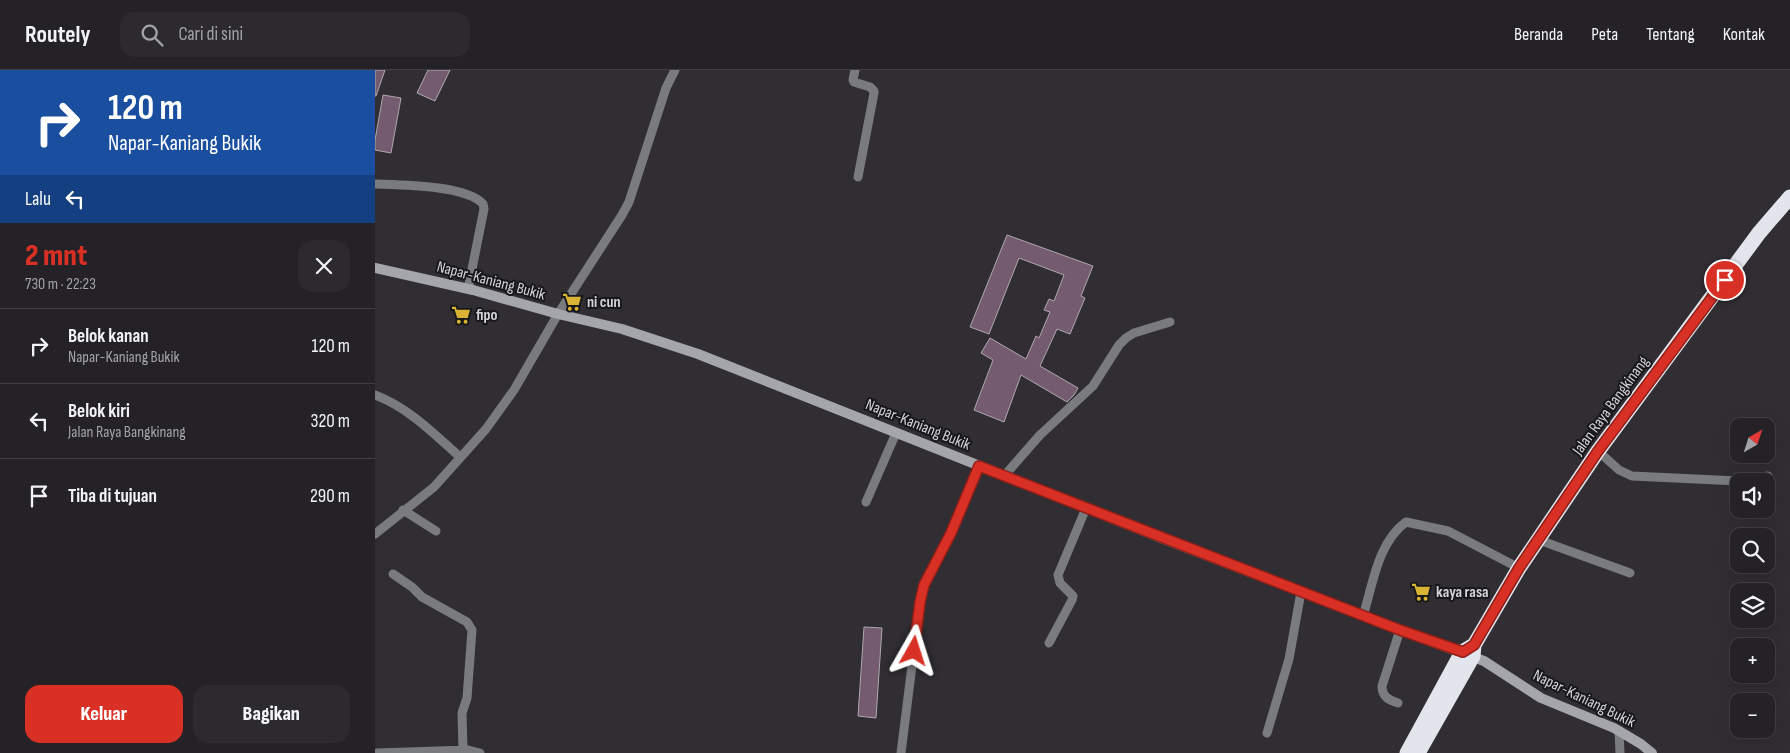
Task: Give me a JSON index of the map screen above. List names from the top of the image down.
{
  "streets": {
    "highway": ["Jalan Raya Bangkinang"],
    "street": ["Napar-Kaniang Bukik"]
  },
  "crossings": [
    ["Napar-Kaniang Bukik", "Jalan Raya Bangkinang"]
  ],
  "places": {
    "supermarket": ["ni cun", "fipo", "kaya rasa"]
  },
  "north": "top right",
  "page": {
    "header": "Routely",
    "search": "Cari di sini",
    "nav": [
      "Beranda",
      "Peta",
      "Tentang",
      "Kontak"
    ],
    "turn": ["120 m", "Napar-Kaniang Bukik"],
    "then": "Lalu",
    "heading": ["2 mnt", "730 m · 22:23"],
    "list": [
      {
        "name": "Belok kanan",
        "note": "Napar-Kaniang Bukik",
        "value": "120 m"
      },
      {
        "name": "Belok kiri",
        "note": "Jalan Raya Bangkinang",
        "value": "320 m"
      },
      {
        "name": "Tiba di tujuan",
        "value": "290 m"
      }
    ],
    "map_buttons": ["+", "−"],
    "buttons": ["Keluar", "Bagikan"]
  }
}
